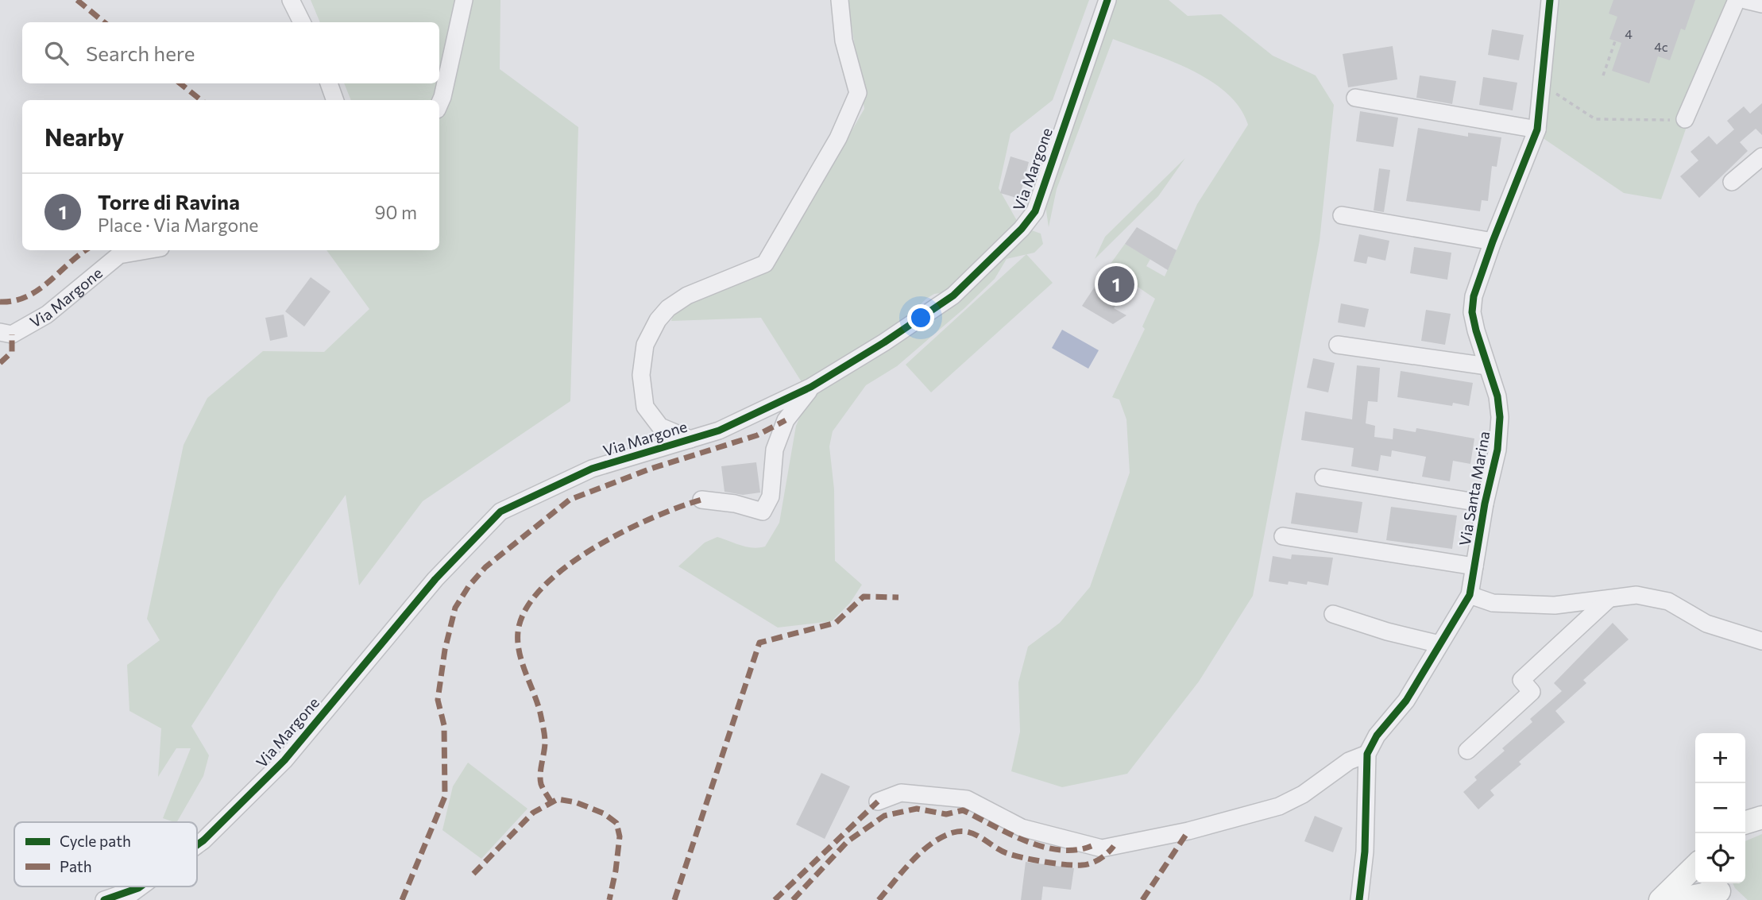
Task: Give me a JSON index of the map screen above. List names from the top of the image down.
{
  "streets": {
    "street": ["Via Margone", "Via Santa Marina"]
  },
  "house_numbers": ["4", "4c"],
  "legend": ["Cycle path", "Path"],
  "page": {
    "search": "Search here",
    "heading": "Nearby",
    "list": [
      {
        "mark": "1",
        "name": "Torre di Ravina",
        "note": "Place · Via Margone",
        "value": "90 m"
      }
    ],
    "pins": "1",
    "map_buttons": ["+", "−"]
  }
}
